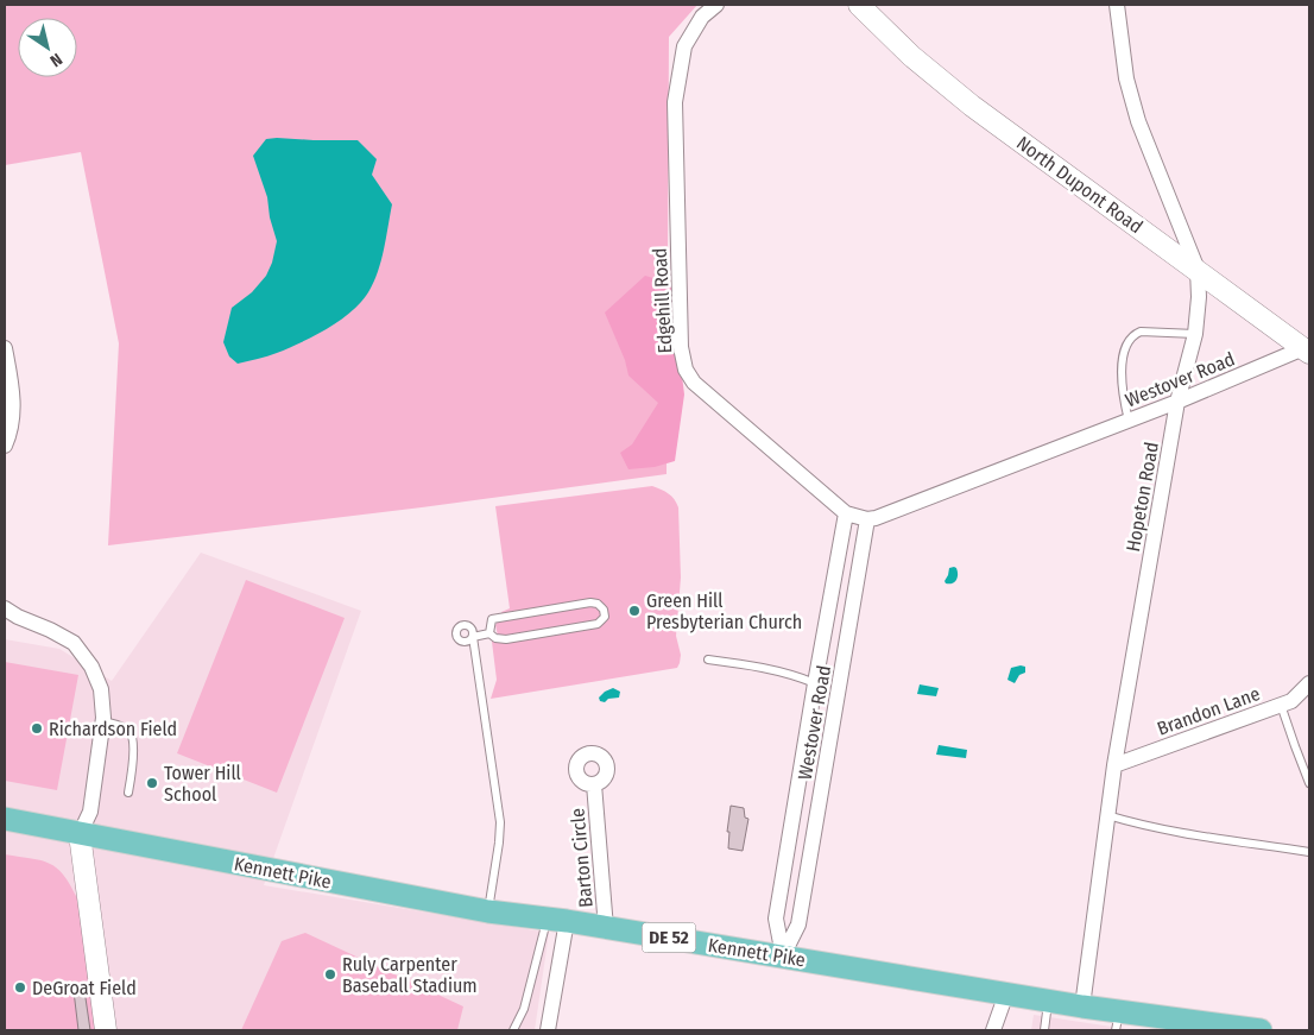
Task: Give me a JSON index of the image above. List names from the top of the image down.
{
  "streets": {
    "main road": ["North Dupont Road", "Kennett Pike", "DE 52"],
    "street": [
      "Edgehill Road",
      "Westover Road",
      "Hopeton Road",
      "Brandon Lane",
      "Barton Circle"
    ]
  },
  "crossings": [
    ["North Dupont Road", "Westover Road"],
    ["North Dupont Road", "Hopeton Road"],
    ["Edgehill Road", "Westover Road"],
    ["Westover Road", "Hopeton Road"],
    ["Westover Road", "Kennett Pike"],
    ["Hopeton Road", "Brandon Lane"],
    ["Hopeton Road", "Kennett Pike"],
    ["Barton Circle", "Kennett Pike"],
    ["Kennett Pike", "DE 52"]
  ],
  "places": [
    "Green Hill Presbyterian Church",
    "Richardson Field",
    "Tower Hill School",
    "Ruly Carpenter Baseball Stadium",
    "DeGroat Field"
  ],
  "north": "bottom right"
}
